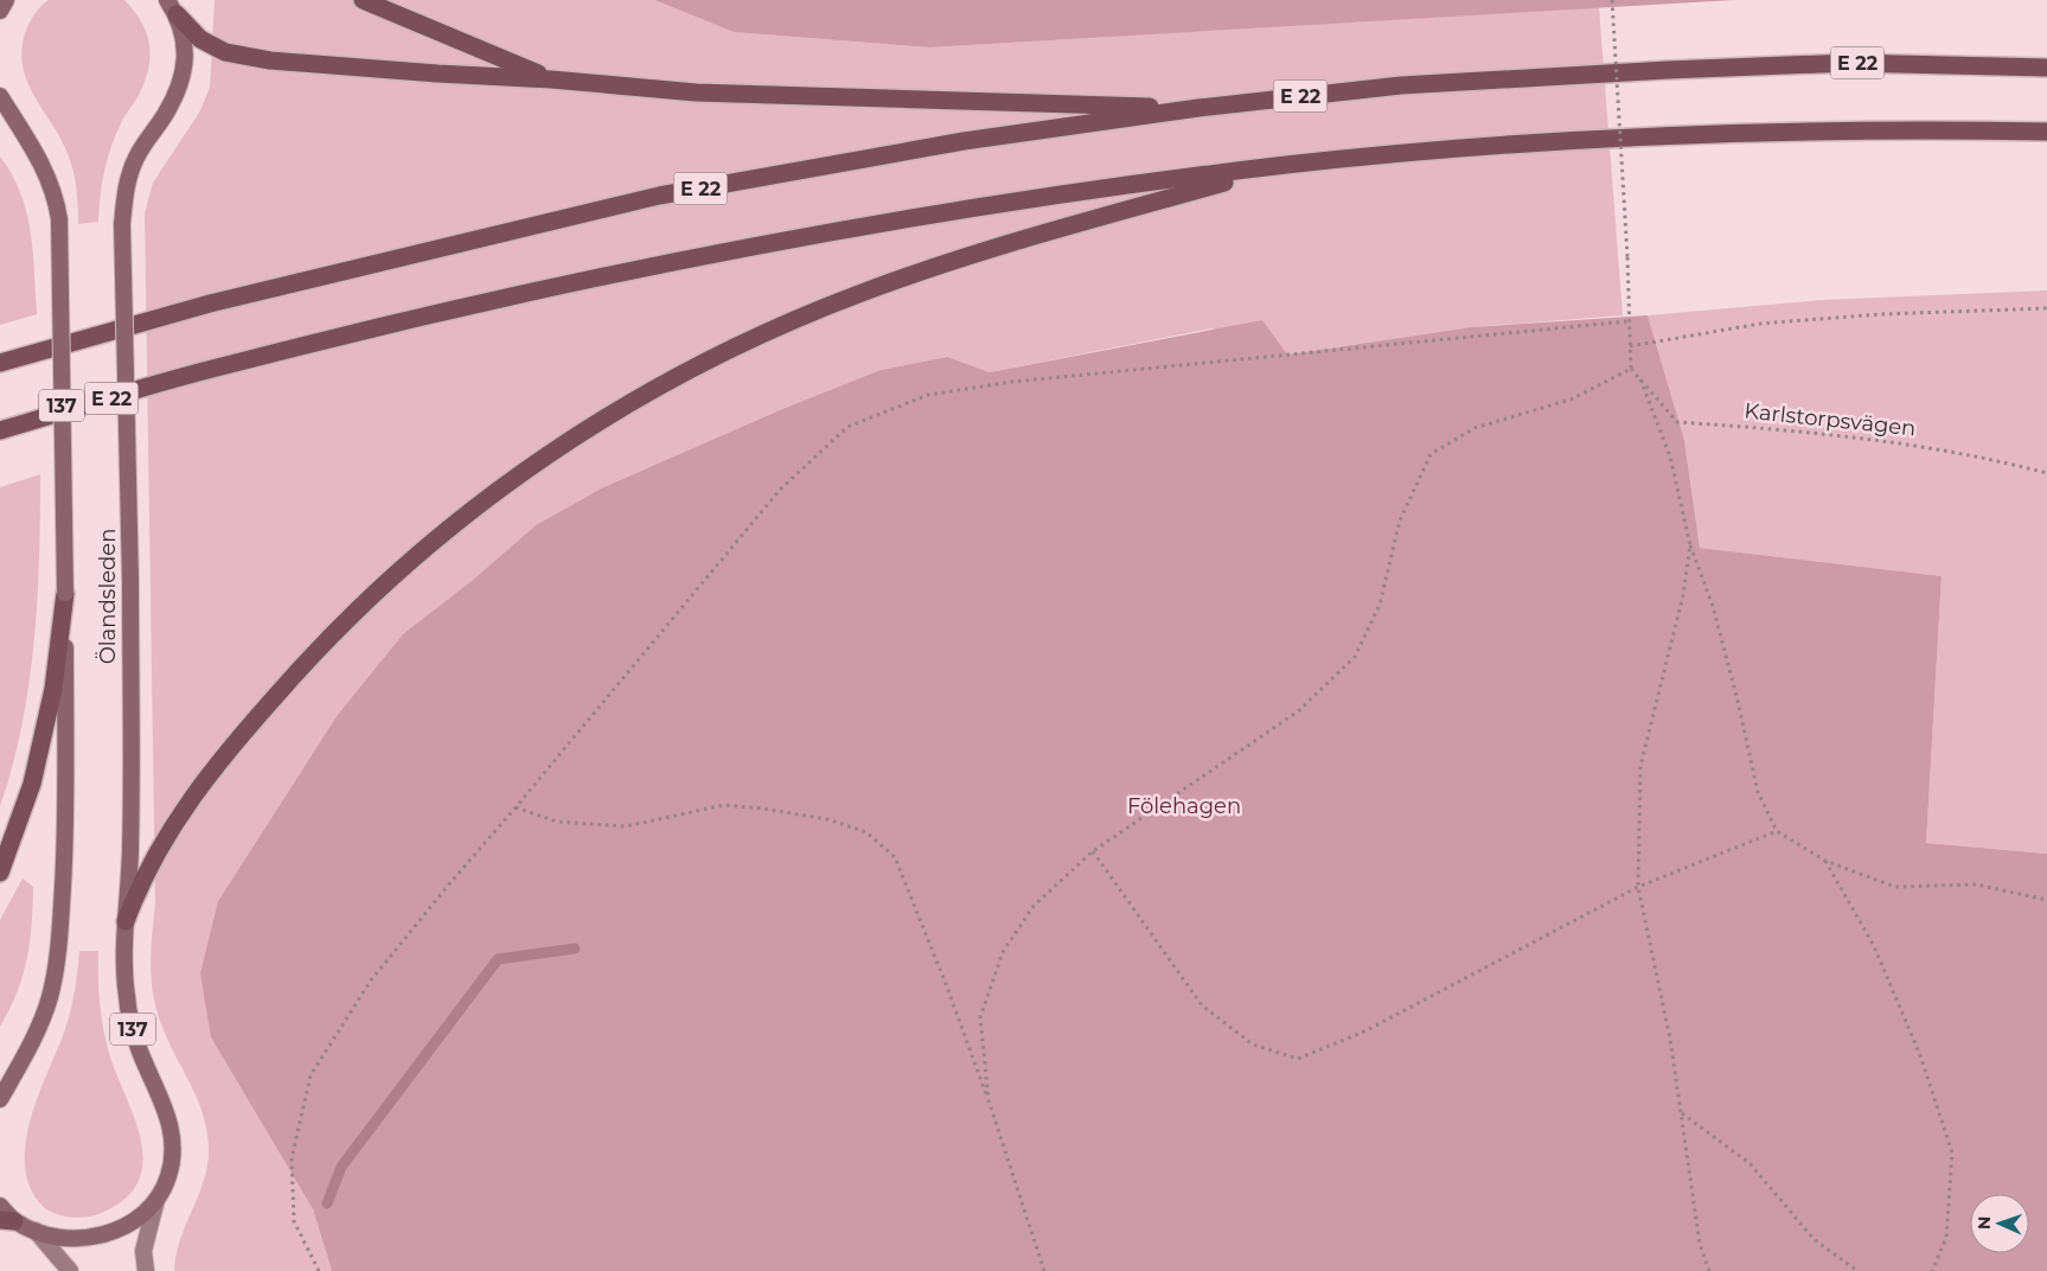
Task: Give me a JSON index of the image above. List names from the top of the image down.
{
  "streets": {
    "highway": ["E 22"],
    "main road": ["137", "Ölandsleden"],
    "path": ["Karlstorpsvägen"]
  },
  "parks": ["Fölehagen"],
  "north": "left"
}
